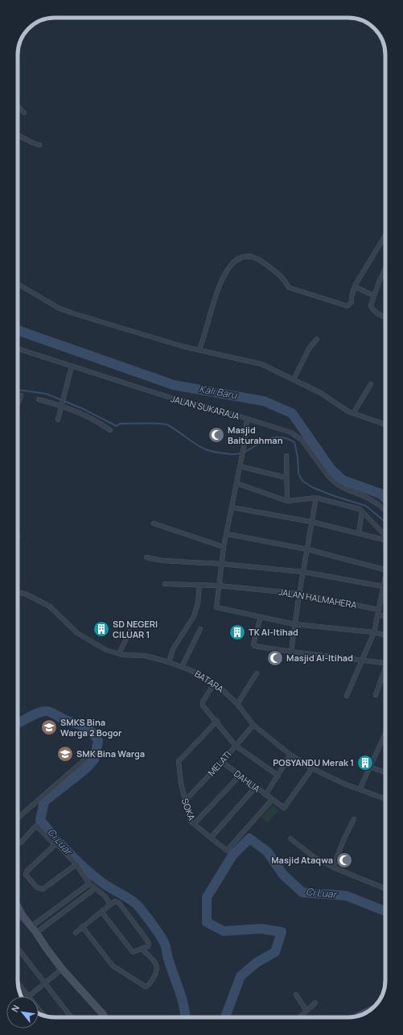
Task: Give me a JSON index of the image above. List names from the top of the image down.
{
  "streets": {
    "street": [
      "JALAN SUKARAJA",
      "JALAN HALMAHERA",
      "BATARA",
      "MELATI",
      "DAHLIA",
      "SOKA"
    ]
  },
  "crossings": [
    ["BATARA", "MELATI"],
    ["BATARA", "DAHLIA"],
    ["MELATI", "DAHLIA"],
    ["MELATI", "SOKA"],
    ["DAHLIA", "SOKA"]
  ],
  "water": ["Kali Baru", "Ci Luar"],
  "places": {
    "mosque": ["Masjid Baiturahman", "Masjid Al-Itihad", "Masjid Ataqwa"],
    "building": ["SD NEGERI CILUAR 1", "TK Al-Itihad", "POSYANDU Merak 1"],
    "school or university": ["SMKS Bina Warga 2 Bogor", "SMK Bina Warga"]
  },
  "north": "top left"
}
